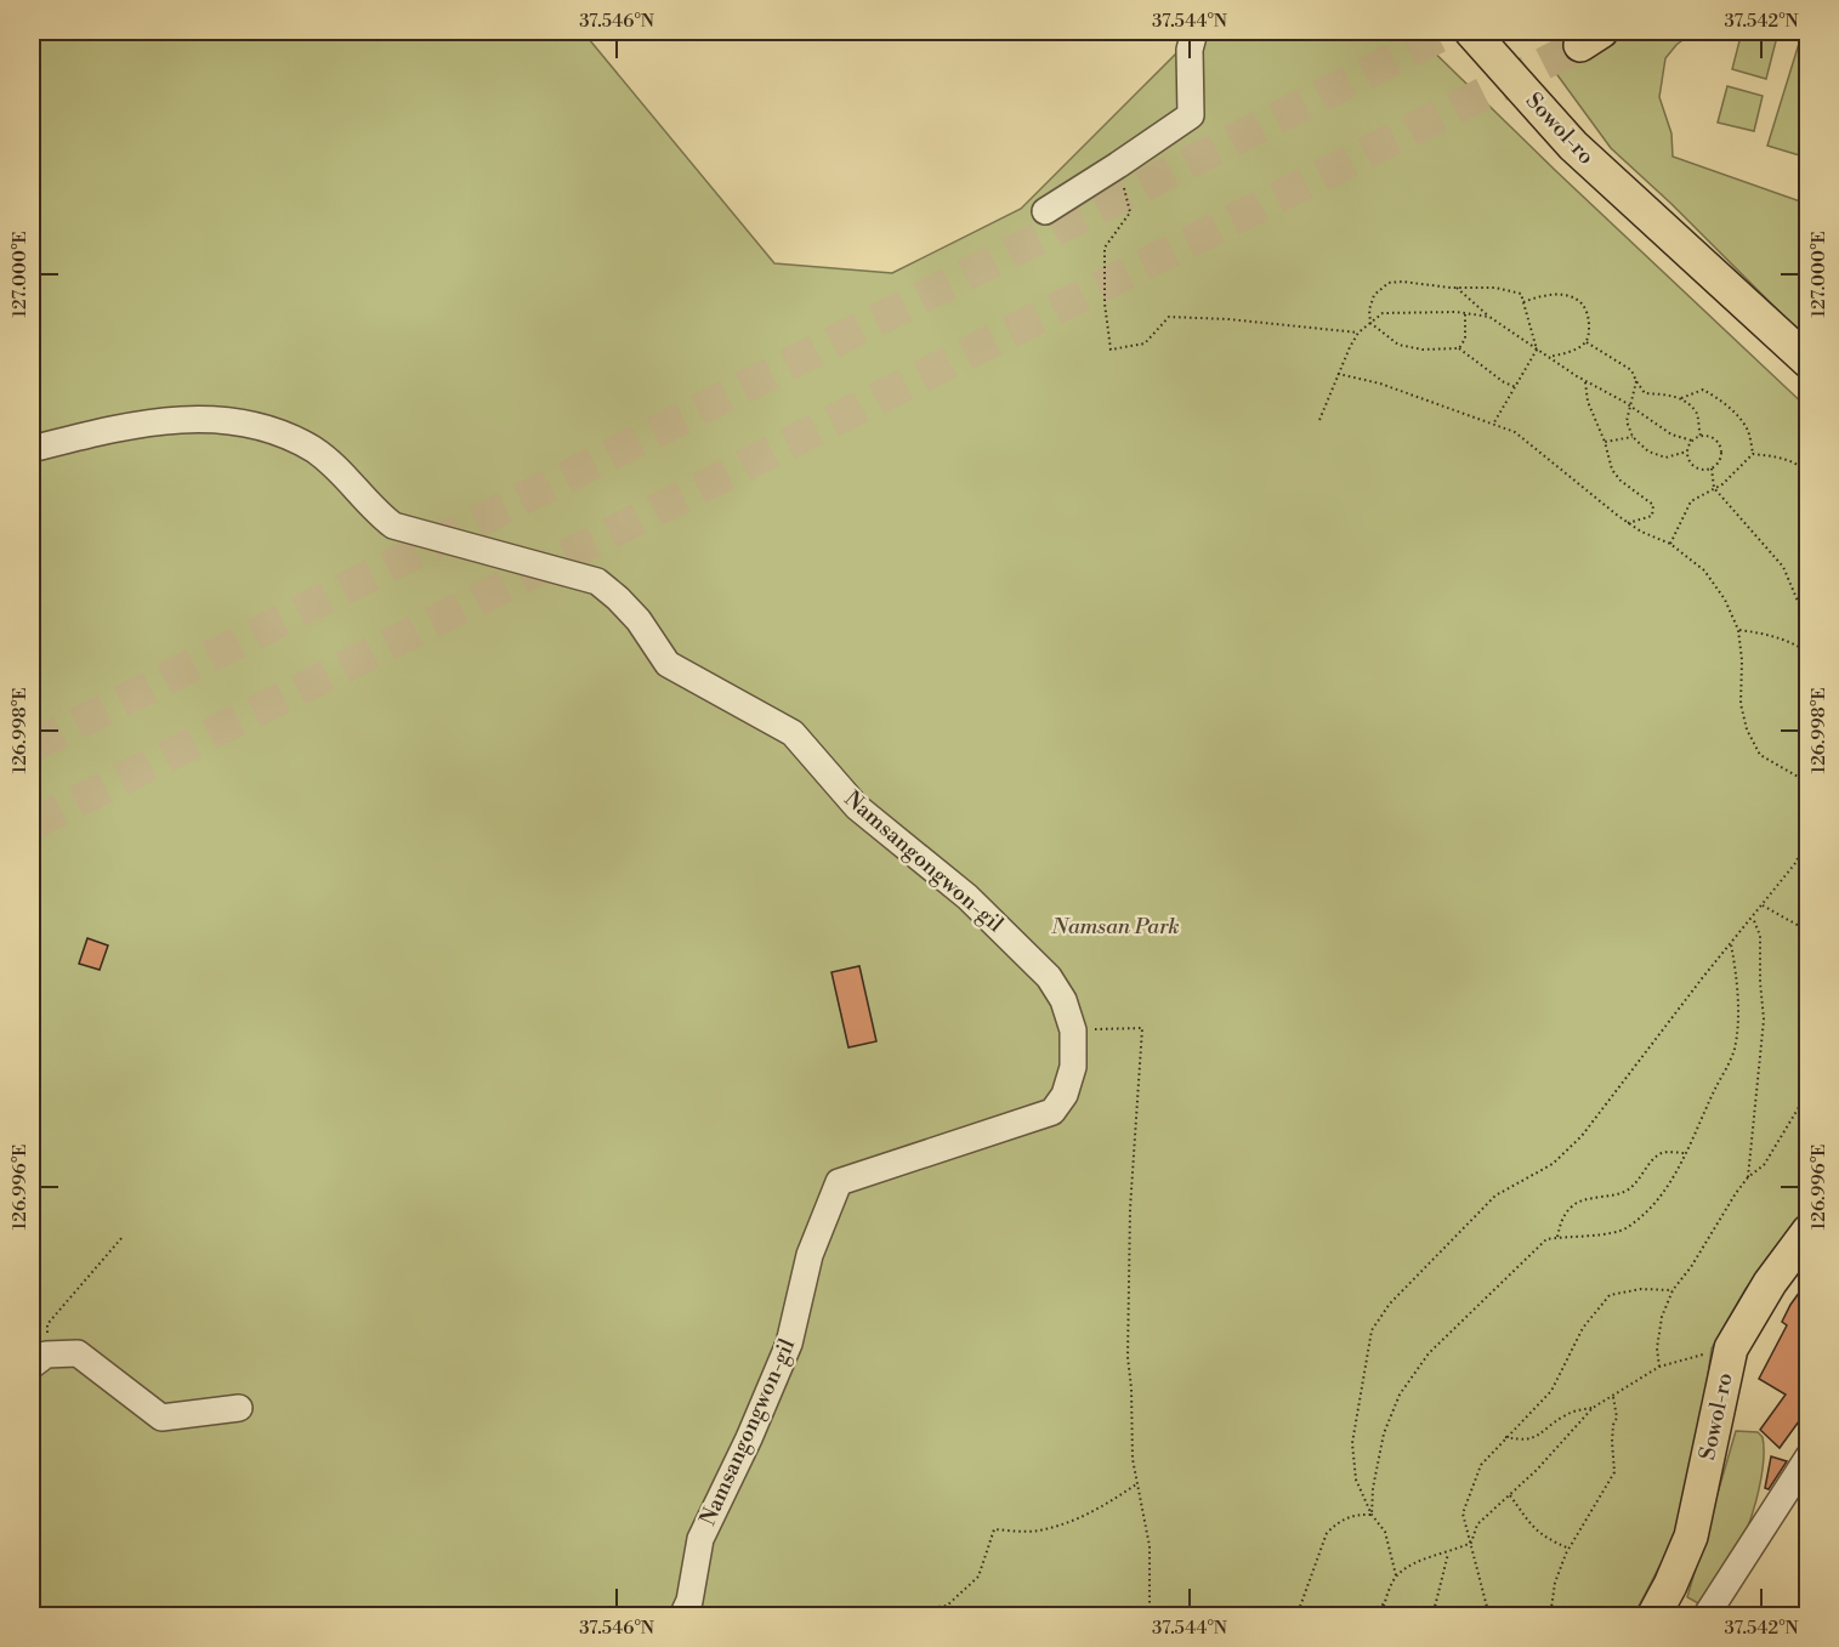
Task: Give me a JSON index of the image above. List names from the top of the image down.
{
  "streets": {
    "main road": ["Sowol-ro"],
    "street": ["Namsangongwon-gil"]
  },
  "parks": ["Namsan Park"],
  "coordinates": [
    "37.546°N",
    "37.544°N",
    "37.542°N",
    "127.000°E",
    "126.998°E",
    "126.996°E"
  ]
}
